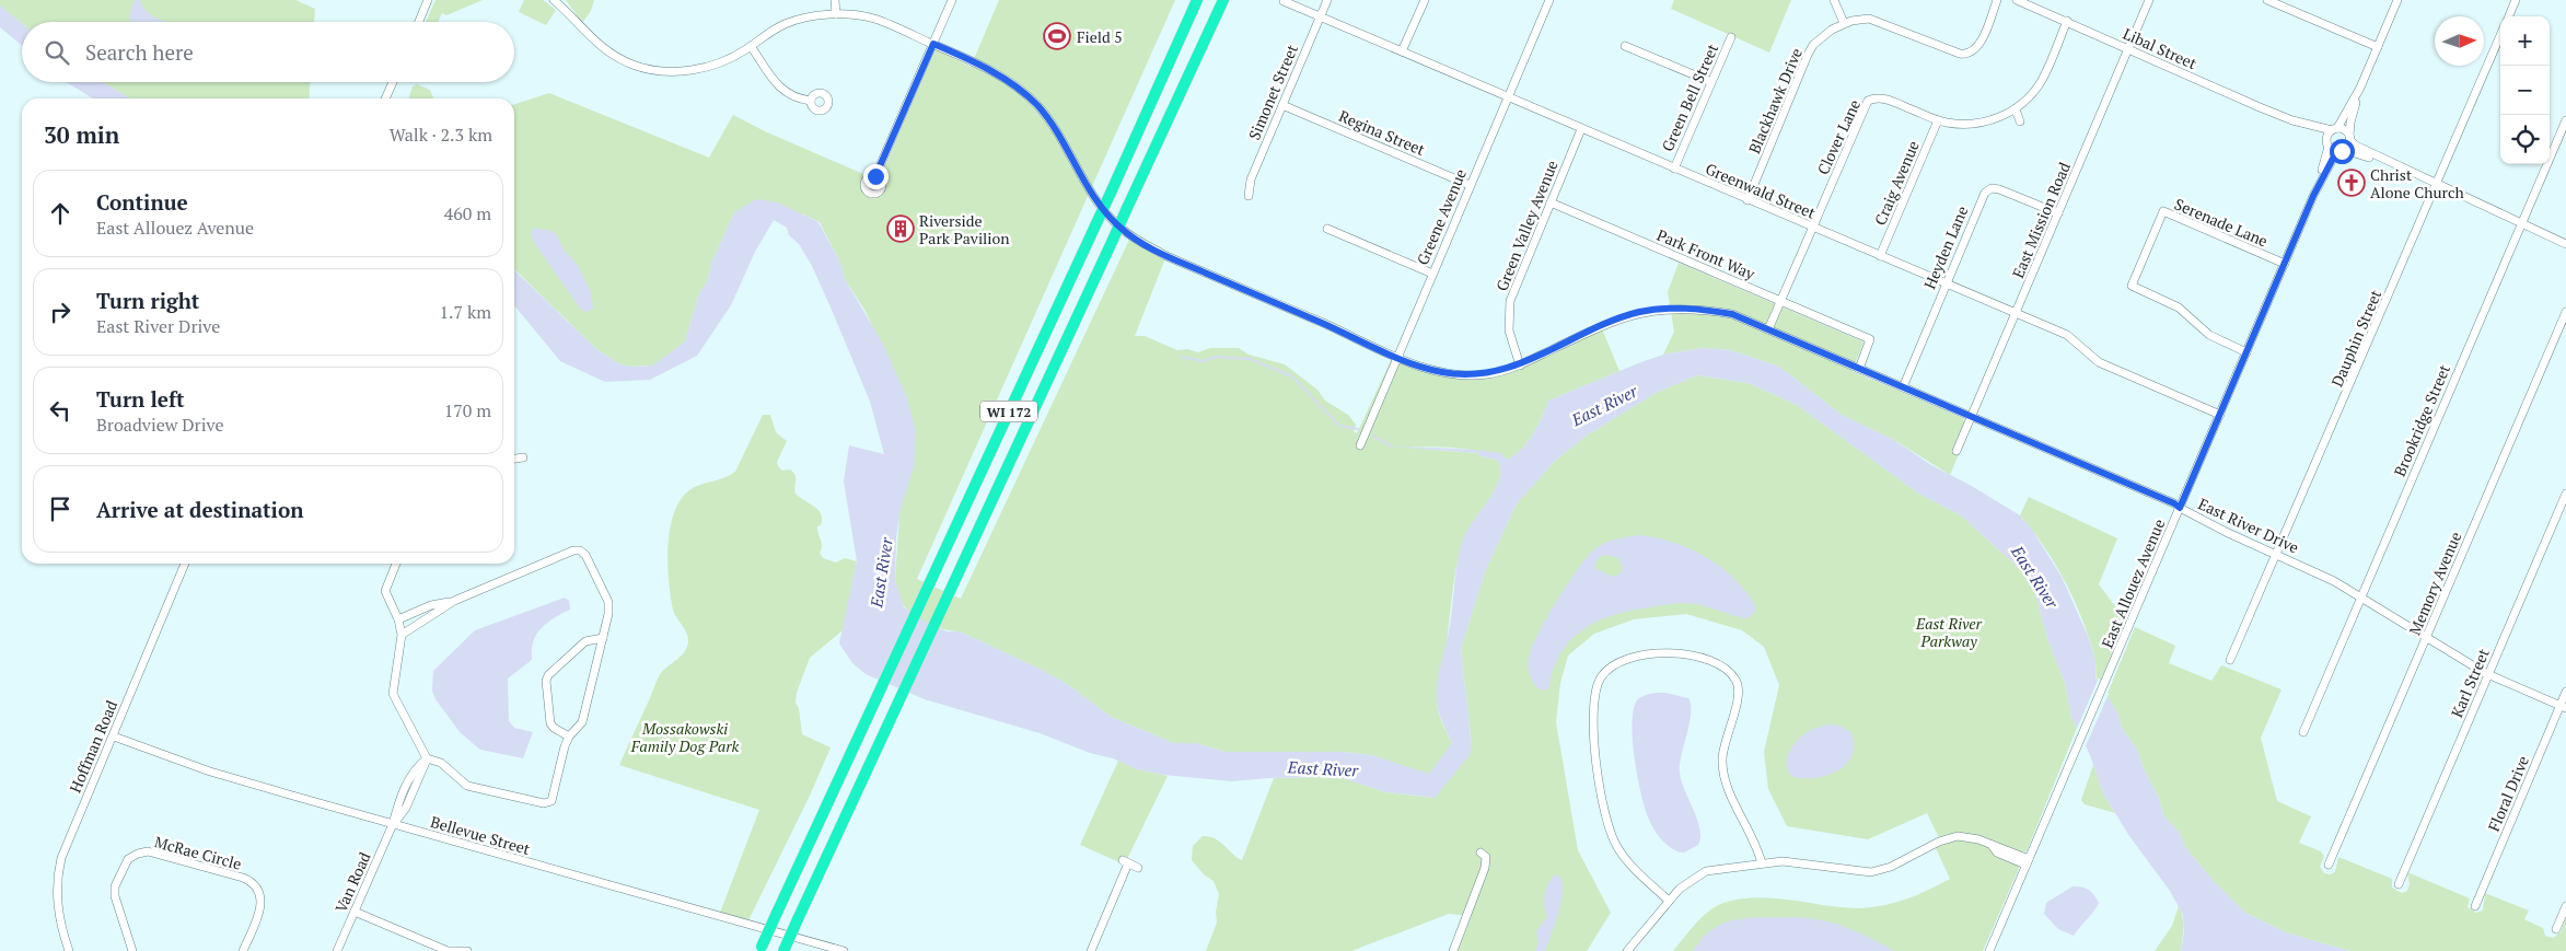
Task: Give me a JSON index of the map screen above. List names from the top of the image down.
{
  "streets": {
    "highway": ["WI 172"],
    "street": [
      "Libal Street",
      "Simonet Street",
      "Green Bell Street",
      "Blackhawk Drive",
      "Regina Street",
      "Clover Lane",
      "Craig Avenue",
      "Greenwald Street",
      "Greene Avenue",
      "East Mission Road",
      "Serenade Lane",
      "Green Valley Avenue",
      "Heyden Lane",
      "Park Front Way",
      "Dauphin Street",
      "Brookridge Street",
      "East River Drive",
      "East Allouez Avenue",
      "Memory Avenue",
      "Karl Street",
      "Hoffman Road",
      "Floral Drive",
      "Bellevue Street",
      "McRae Circle",
      "Van Road"
    ]
  },
  "crossings": [
    ["Libal Street", "Clover Lane"],
    ["Libal Street", "East Mission Road"],
    ["Libal Street", "East Allouez Avenue"],
    ["Simonet Street", "Regina Street"],
    ["Simonet Street", "Greenwald Street"],
    ["Green Bell Street", "Greenwald Street"],
    ["Blackhawk Drive", "Greenwald Street"],
    ["Regina Street", "Greene Avenue"],
    ["Clover Lane", "Craig Avenue"],
    ["Clover Lane", "Greenwald Street"],
    ["Clover Lane", "Park Front Way"],
    ["Clover Lane", "East River Drive"],
    ["Craig Avenue", "Greenwald Street"],
    ["Greenwald Street", "Greene Avenue"],
    ["Greenwald Street", "East Mission Road"],
    ["Greenwald Street", "Green Valley Avenue"],
    ["Greenwald Street", "Heyden Lane"],
    ["Greenwald Street", "East Allouez Avenue"],
    ["Greene Avenue", "East River Drive"],
    ["East Mission Road", "Heyden Lane"],
    ["East Mission Road", "East River Drive"],
    ["Serenade Lane", "East Allouez Avenue"],
    ["Green Valley Avenue", "Park Front Way"],
    ["Green Valley Avenue", "East River Drive"],
    ["Heyden Lane", "East River Drive"],
    ["Park Front Way", "East River Drive"],
    ["Dauphin Street", "East River Drive"],
    ["Brookridge Street", "East River Drive"],
    ["East River Drive", "East Allouez Avenue"],
    ["East River Drive", "Memory Avenue"],
    ["East River Drive", "Karl Street"],
    ["East River Drive", "Floral Drive"],
    ["Hoffman Road", "Bellevue Street"],
    ["Bellevue Street", "Van Road"]
  ],
  "water": ["East River"],
  "parks": ["East River Parkway", "Mossakowski Family Dog Park"],
  "places": {
    "sports": ["Field 5"],
    "church": ["Christ Alone Church"],
    "building": ["Riverside Park Pavilion"]
  },
  "north": "right",
  "page": {
    "map_buttons": ["+", "−"],
    "search": "Search here",
    "heading": ["30 min", "Walk · 2.3 km"],
    "list": [
      ["Continue", "East Allouez Avenue", "460 m"],
      ["Turn right", "East River Drive", "1.7 km"],
      ["Turn left", "Broadview Drive", "170 m"],
      "Arrive at destination"
    ]
  }
}
